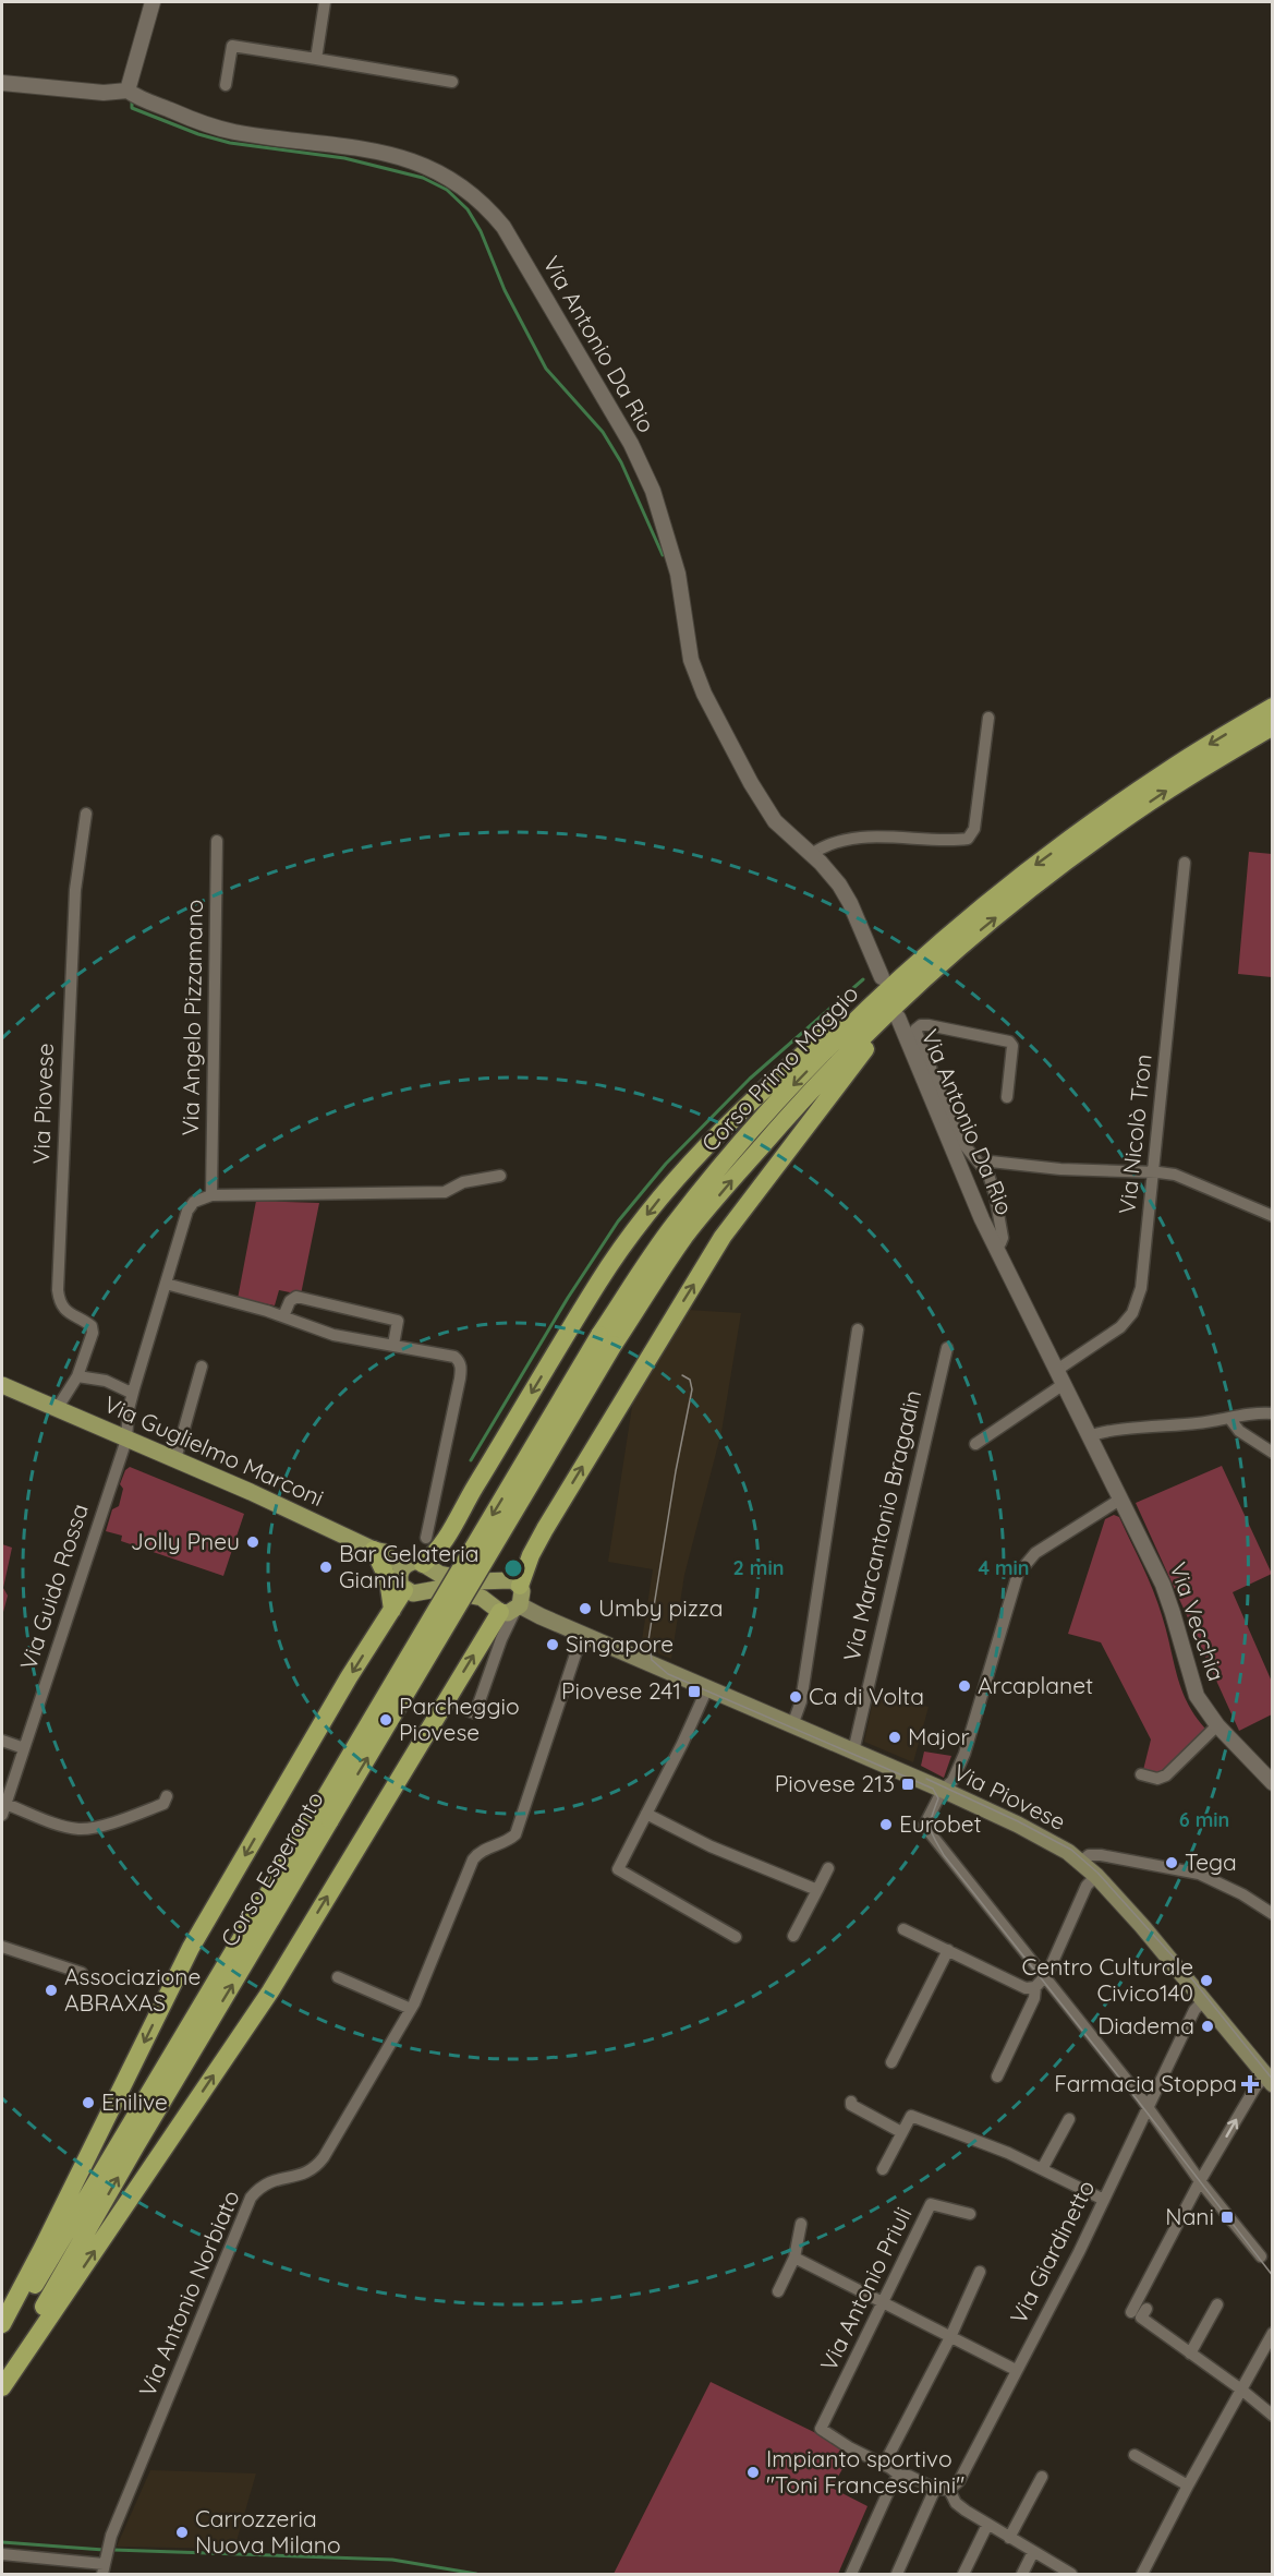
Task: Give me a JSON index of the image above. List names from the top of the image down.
{
  "streets": {
    "highway": ["Corso Primo Maggio", "Corso Esperanto"],
    "main road": ["Via Piovese", "Via Guglielmo Marconi"],
    "street": [
      "Via Antonio Da Rio",
      "Via Angelo Pizzamano",
      "Via Nicolò Tron",
      "Via Marcantonio Bragadin",
      "Via Guido Rossa",
      "Via Vecchia",
      "Via Giardinetto",
      "Via Antonio Priuli",
      "Via Antonio Norbiato"
    ]
  },
  "crossings": [
    ["Via Antonio Da Rio", "Via Nicolò Tron"],
    ["Via Antonio Da Rio", "Via Vecchia"],
    ["Corso Primo Maggio", "Corso Esperanto"],
    ["Via Piovese", "Via Guglielmo Marconi"],
    ["Via Piovese", "Via Marcantonio Bragadin"],
    ["Via Piovese", "Via Giardinetto"],
    ["Via Piovese", "Via Antonio Norbiato"],
    ["Via Guglielmo Marconi", "Via Guido Rossa"]
  ],
  "places": {
    "other": [
      "Jolly Pneu",
      "Bar Gelateria Gianni",
      "Umby pizza",
      "Singapore",
      "Arcaplanet",
      "Ca di Volta",
      "Parcheggio Piovese",
      "Major",
      "Eurobet",
      "Tega",
      "Centro Culturale Civico140",
      "Associazione ABRAXAS",
      "Diadema",
      "Enilive",
      "Impianto sportivo \"Toni Franceschini\"",
      "Carrozzeria Nuova Milano"
    ],
    "transit": ["Piovese 241", "Piovese 213", "Nani"],
    "health": ["Farmacia Stoppa"]
  },
  "rings": ["2 min", "4 min", "6 min"]
}
